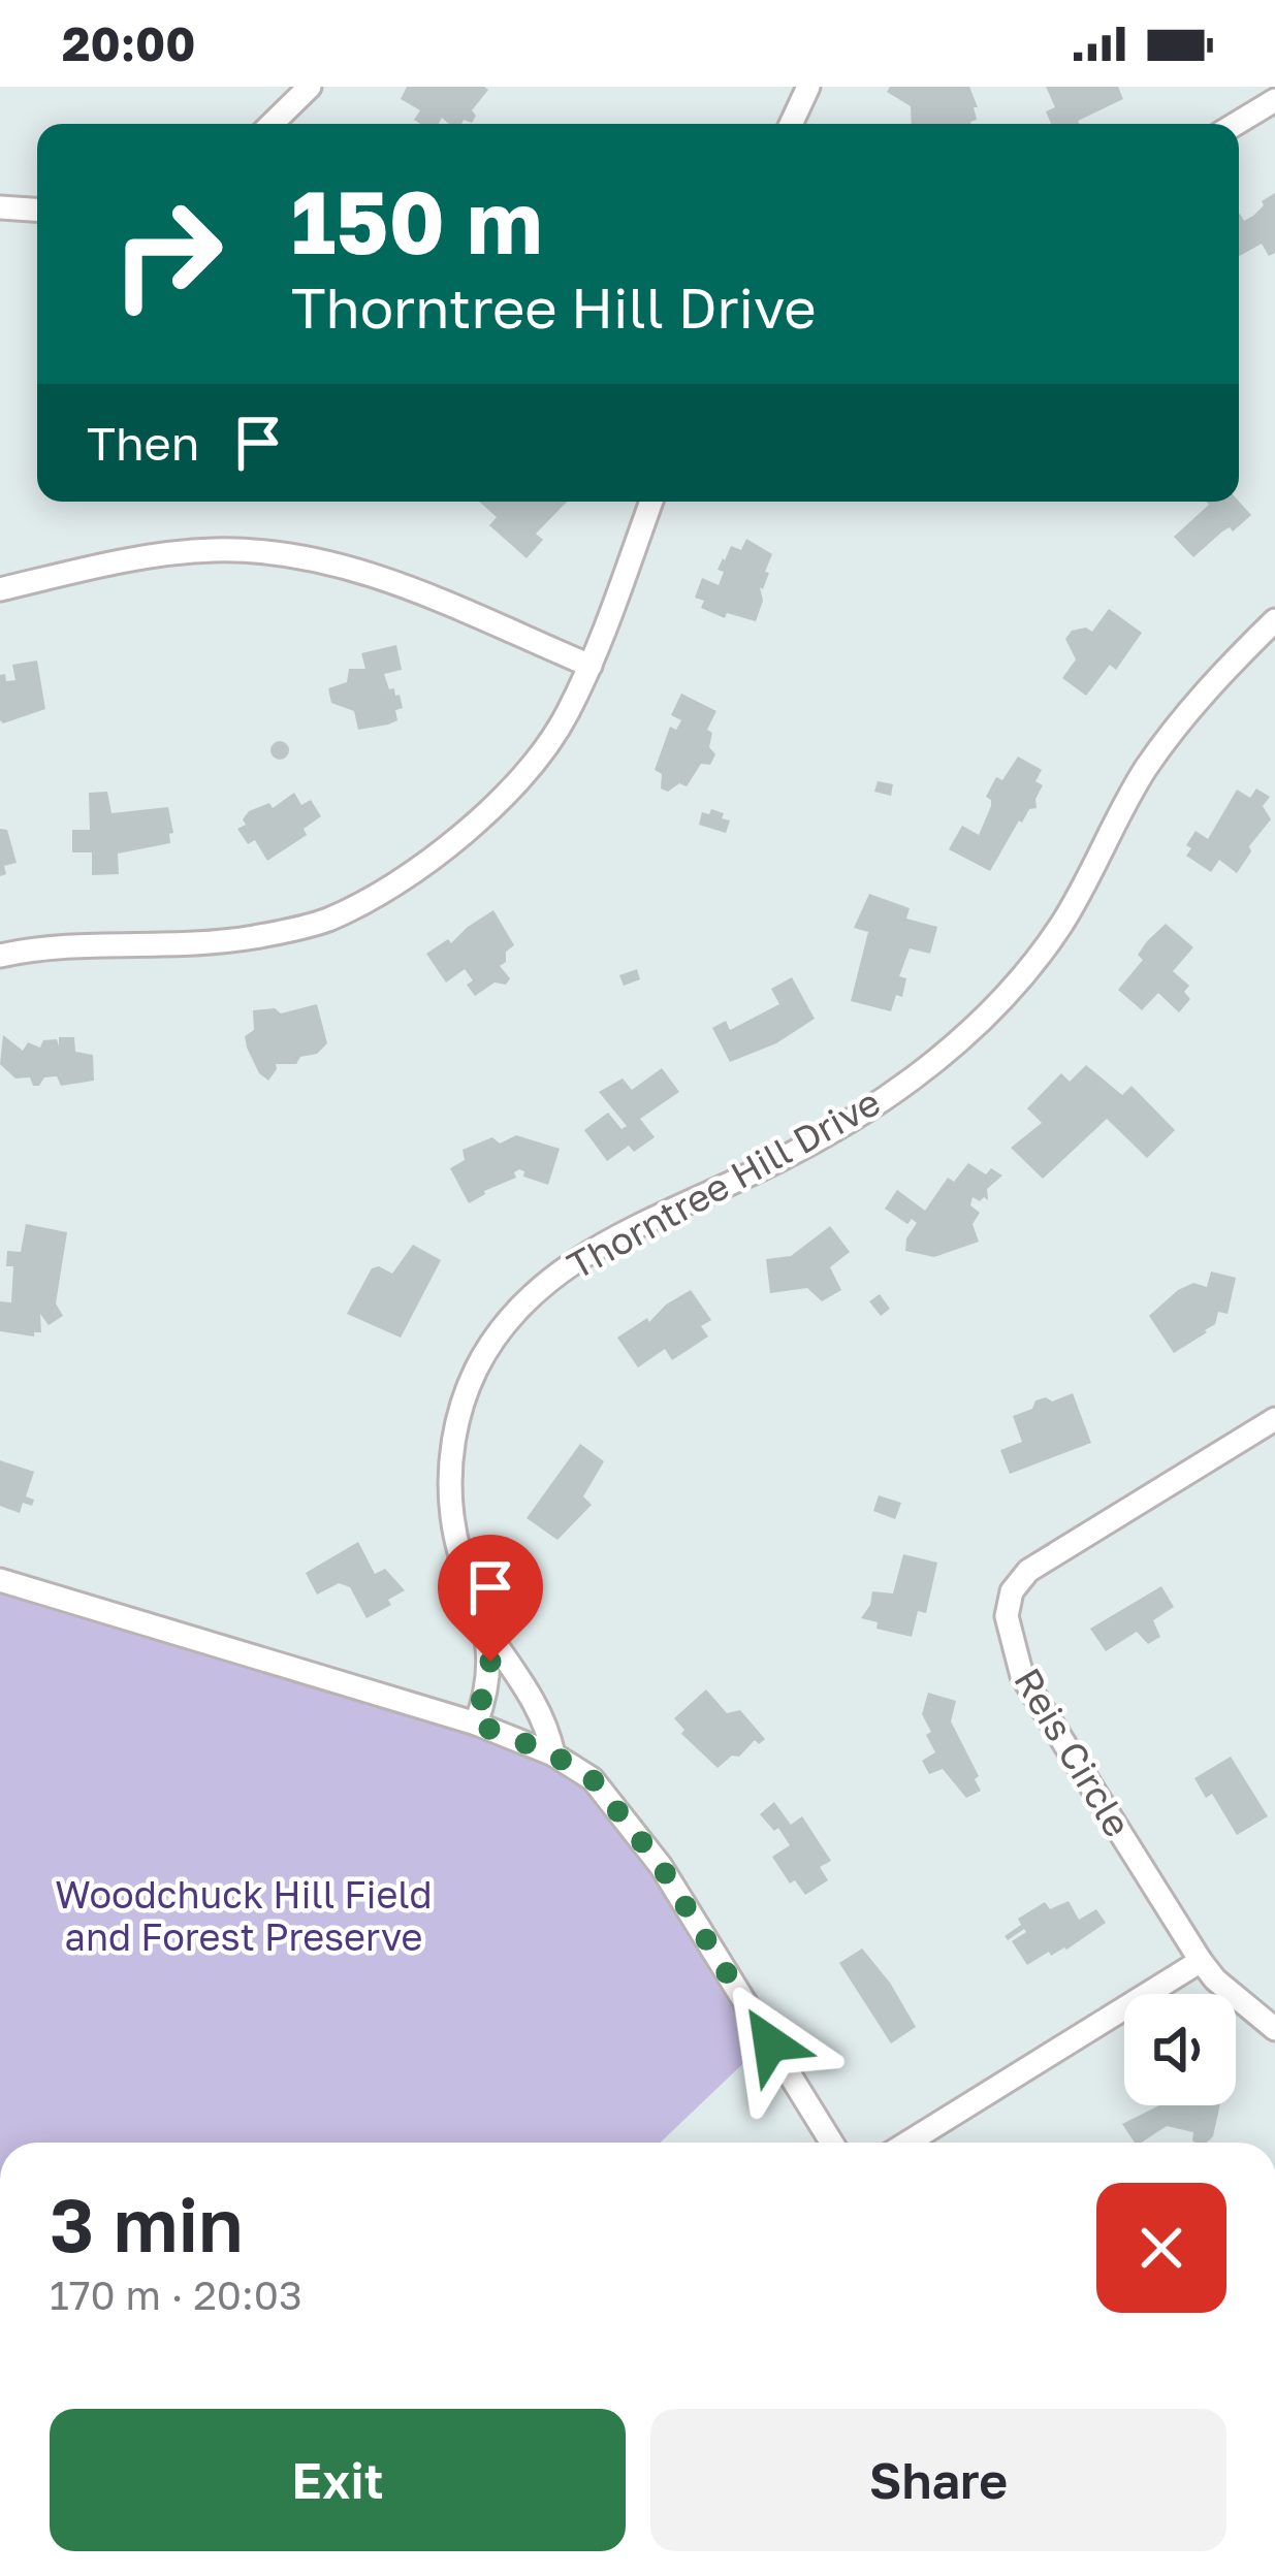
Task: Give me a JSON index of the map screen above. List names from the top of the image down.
{
  "streets": {
    "street": ["Thorntree Hill Drive", "Reis Circle"]
  },
  "parks": ["Woodchuck Hill Field and Forest Preserve"],
  "page": {
    "status": "20:00",
    "turn": ["150 m", "Thorntree Hill Drive"],
    "then": "Then",
    "heading": ["3 min", "170 m · 20:03"],
    "buttons": ["Exit", "Share"]
  }
}
